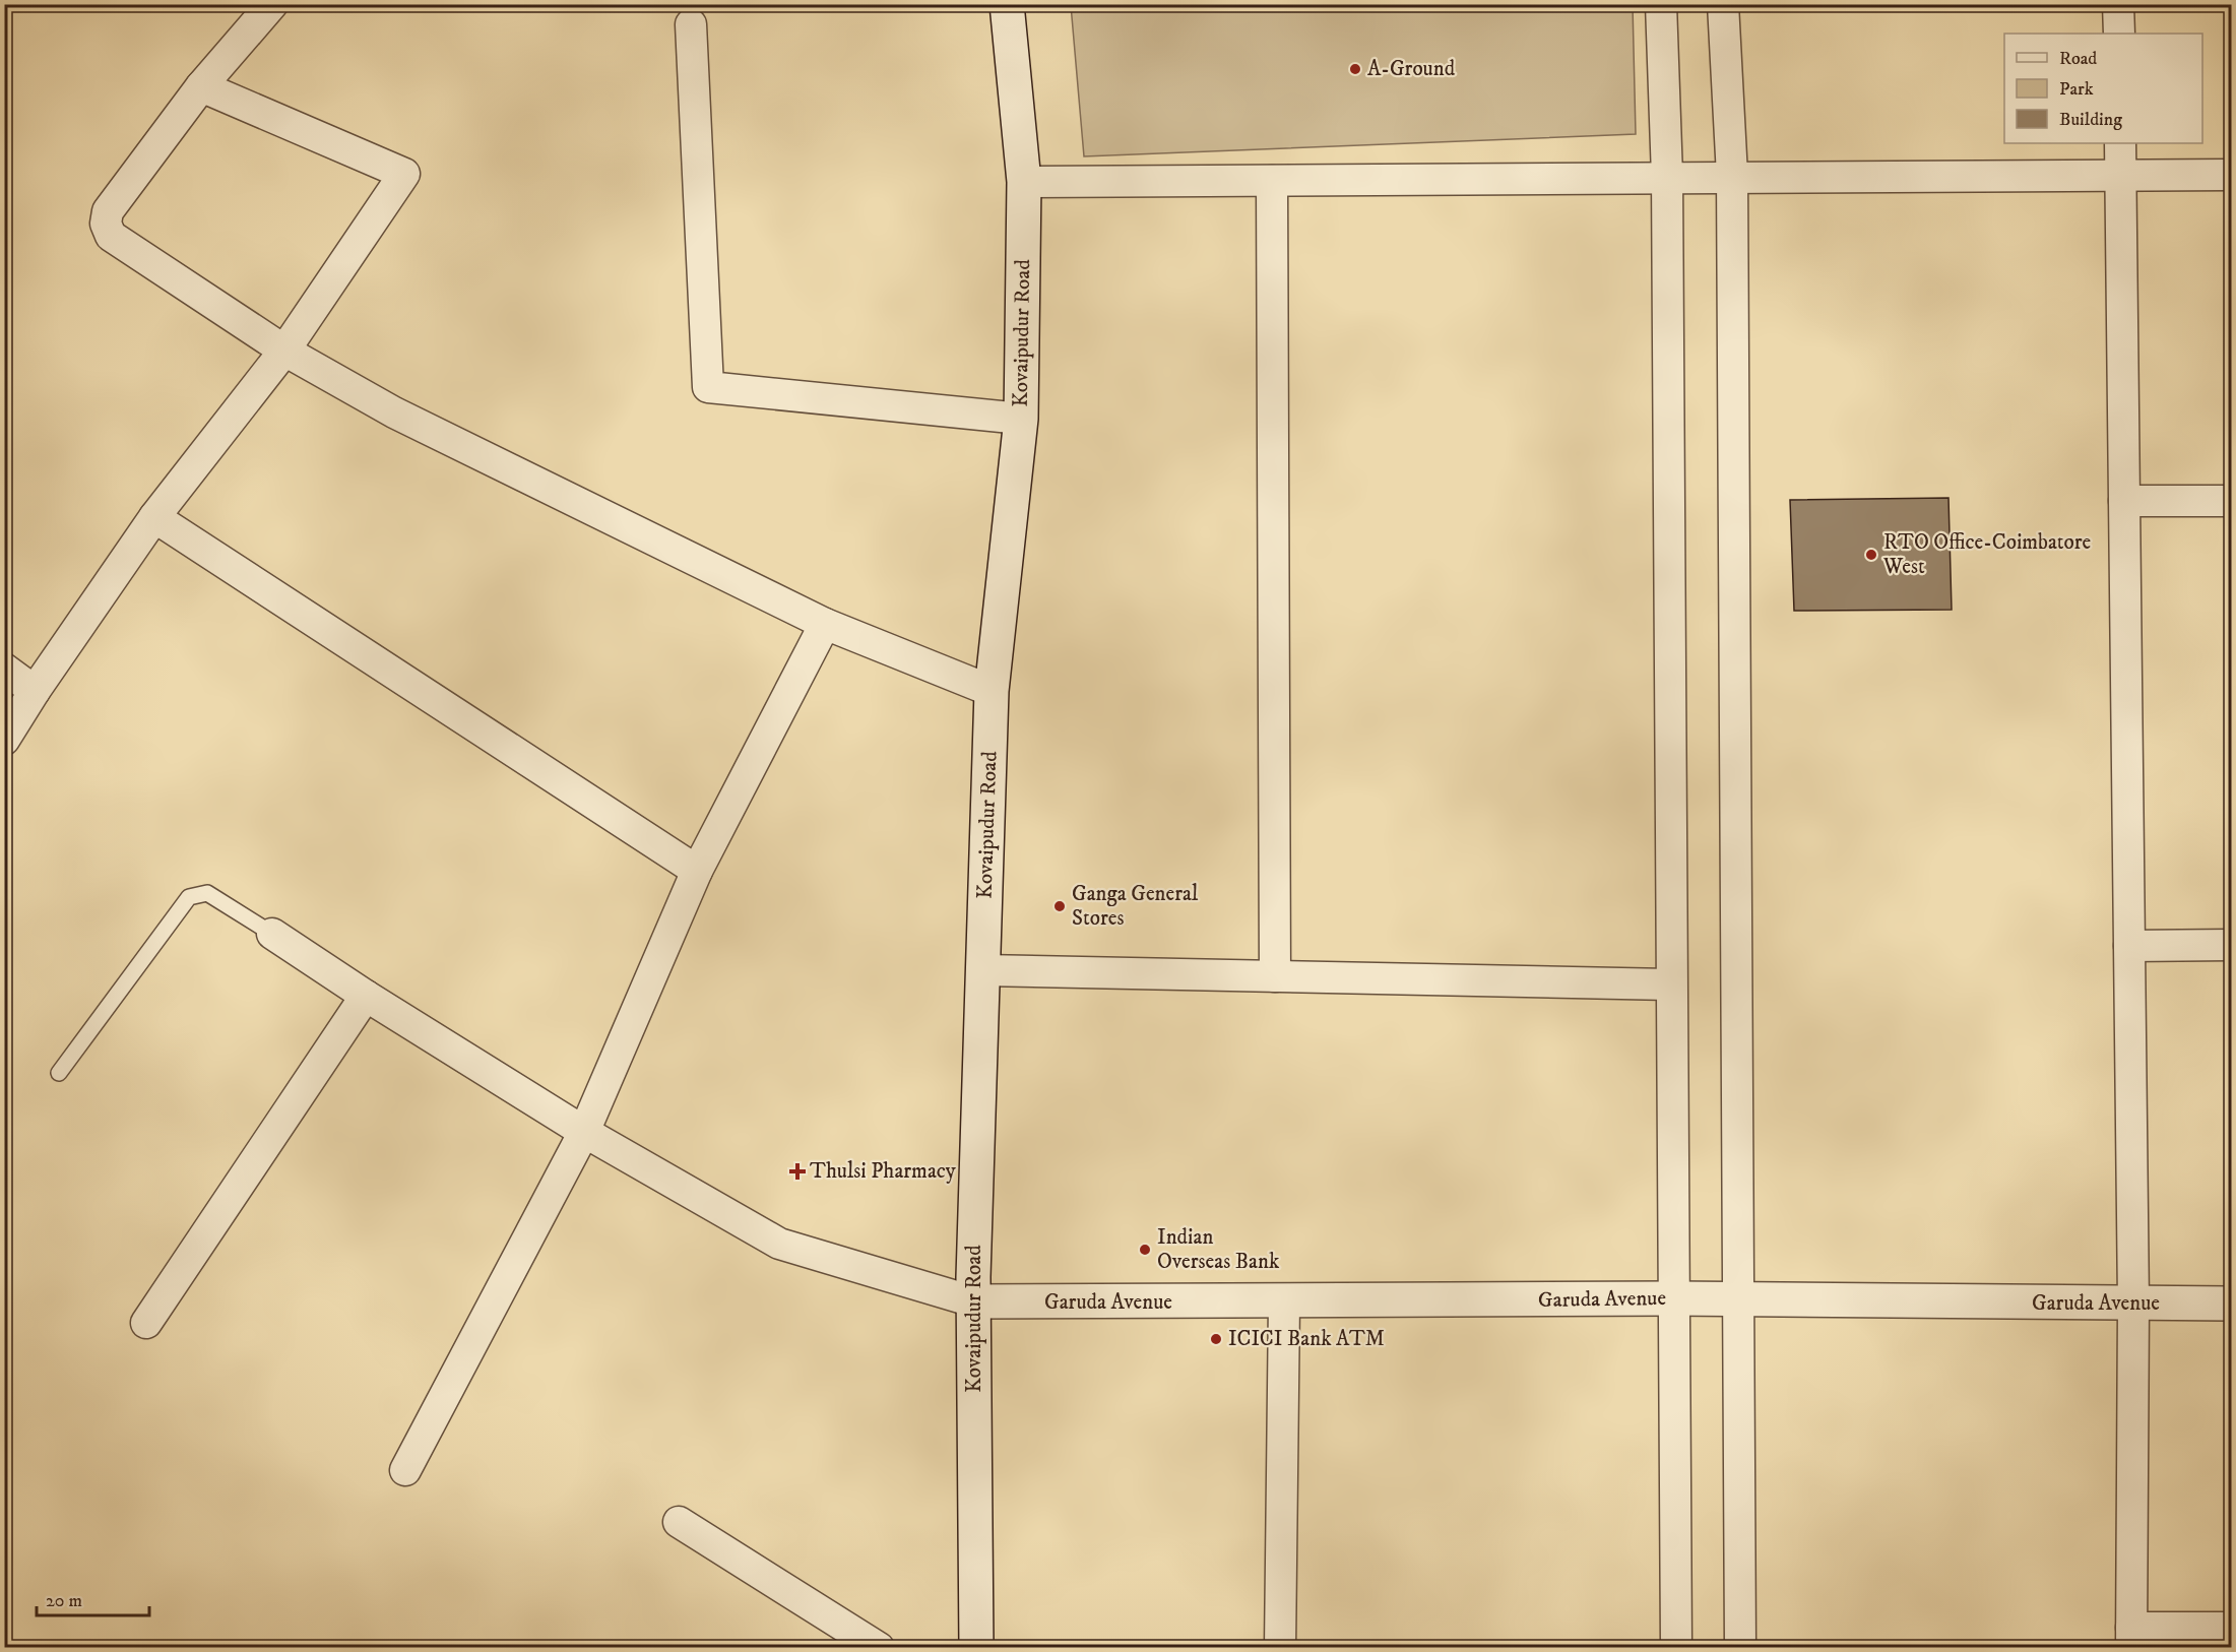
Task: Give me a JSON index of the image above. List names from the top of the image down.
{
  "streets": {
    "main road": ["Kovaipudur Road", "Garuda Avenue"]
  },
  "crossings": [
    ["Kovaipudur Road", "Garuda Avenue"]
  ],
  "places": {
    "other": [
      "A-Ground",
      "RTO Office-Coimbatore West",
      "Ganga General Stores",
      "Indian Overseas Bank",
      "ICICI Bank ATM"
    ],
    "health": ["Thulsi Pharmacy"]
  },
  "legend": ["Road", "Park", "Building"],
  "scale_bar": "20 m"
}
